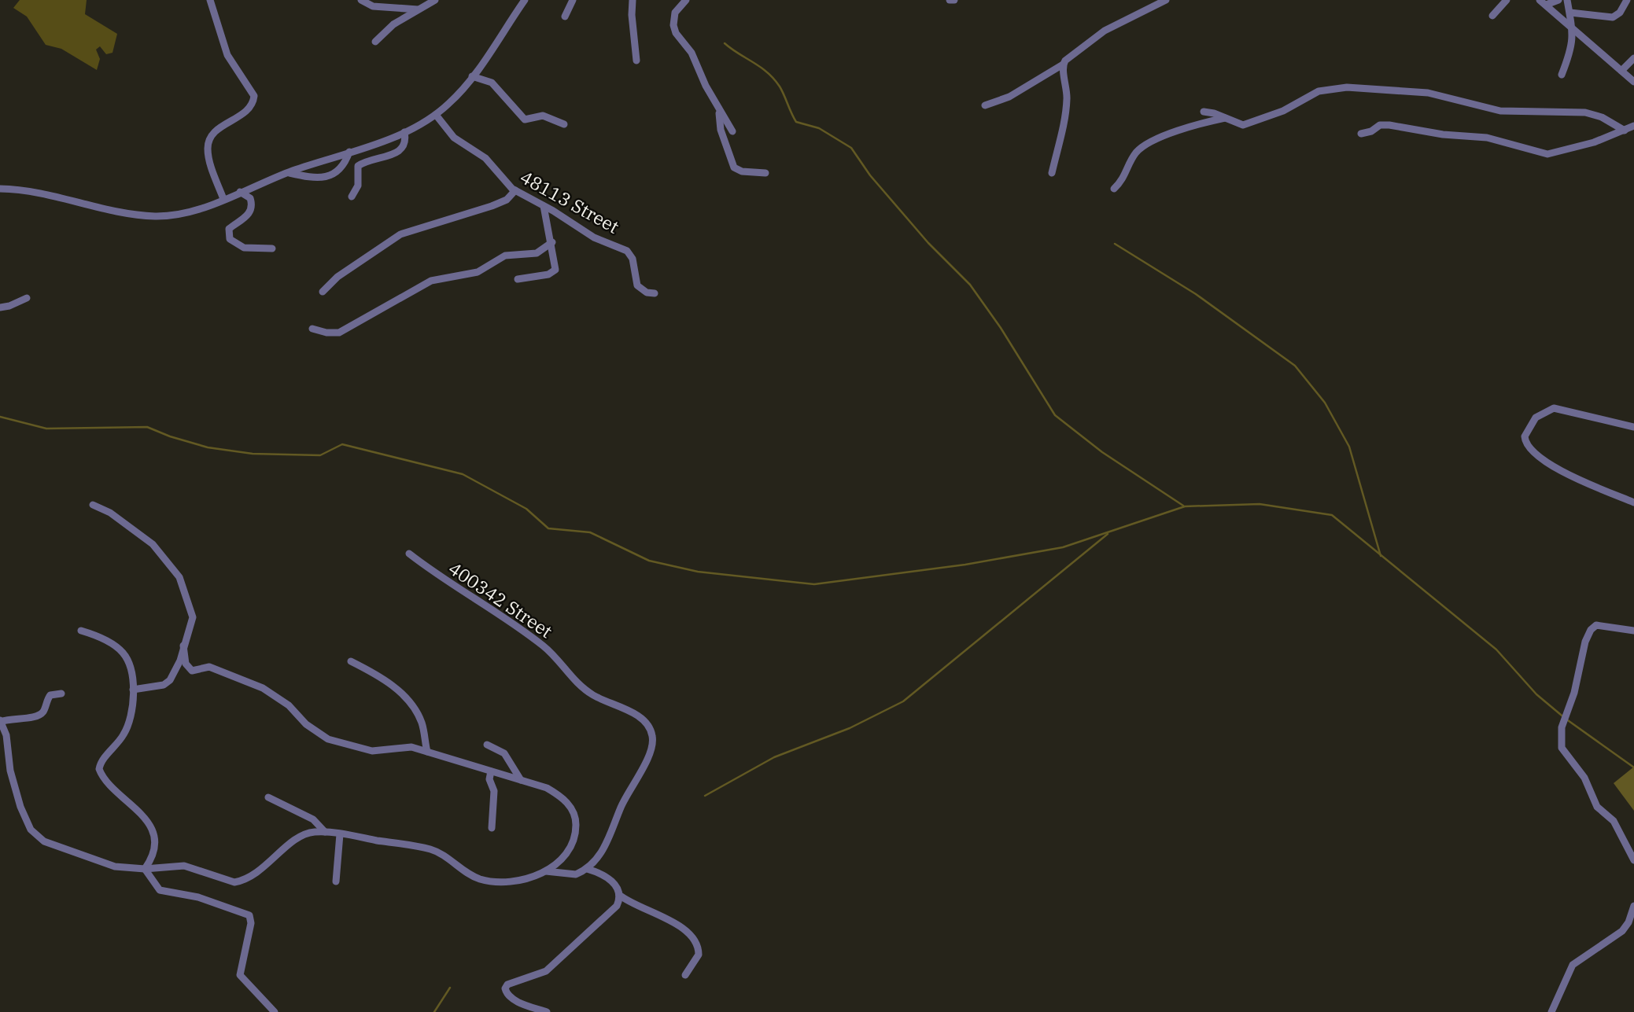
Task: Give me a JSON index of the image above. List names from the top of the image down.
{
  "streets": {
    "street": ["48113 Street", "400342 Street"]
  }
}
